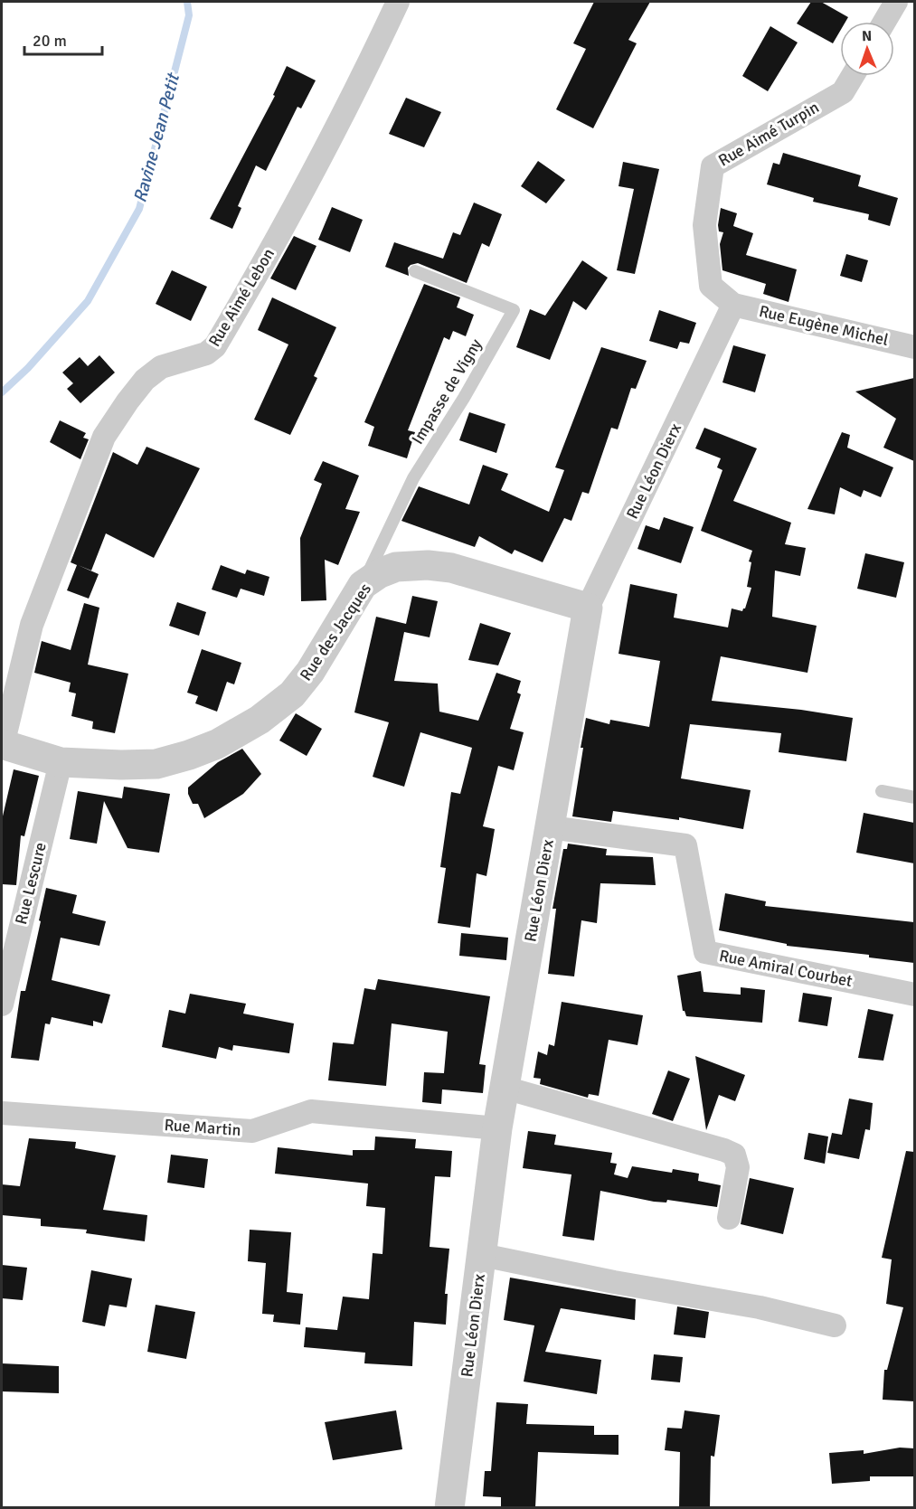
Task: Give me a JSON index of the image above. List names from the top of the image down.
{
  "streets": {
    "street": [
      "Rue Aimé Turpin",
      "Rue Aimé Lebon",
      "Rue Eugène Michel",
      "Rue Léon Dierx",
      "Rue des Jacques",
      "Rue Lescure",
      "Rue Amiral Courbet",
      "Rue Martin"
    ],
    "lane": ["Impasse de Vigny"]
  },
  "crossings": [
    ["Rue Aimé Turpin", "Rue Eugène Michel"],
    ["Rue Aimé Turpin", "Rue Léon Dierx"],
    ["Rue Aimé Lebon", "Rue des Jacques"],
    ["Rue Eugène Michel", "Rue Léon Dierx"],
    ["Impasse de Vigny", "Rue des Jacques"],
    ["Rue Léon Dierx", "Rue des Jacques"],
    ["Rue Léon Dierx", "Rue Amiral Courbet"],
    ["Rue Léon Dierx", "Rue Martin"],
    ["Rue des Jacques", "Rue Lescure"]
  ],
  "water": ["Ravine Jean Petit"],
  "scale_bar": "20 m",
  "north": "top"
}
